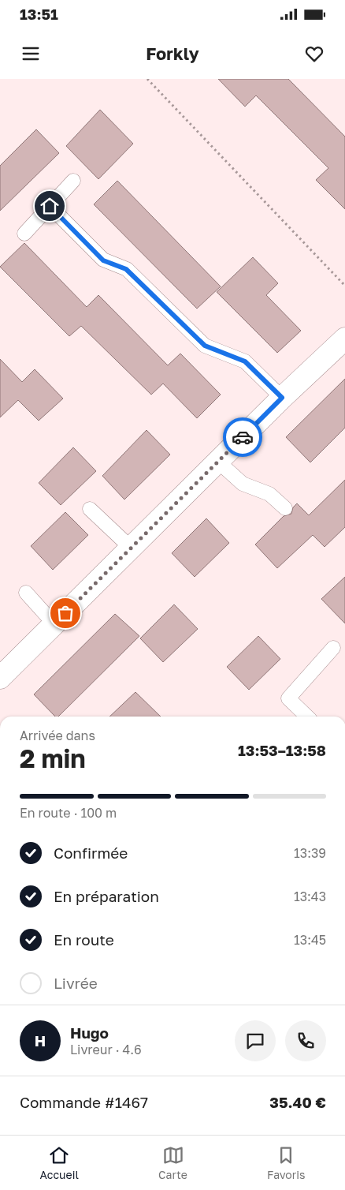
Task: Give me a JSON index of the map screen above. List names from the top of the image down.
{
  "page": {
    "status": "13:51",
    "header": "Forkly",
    "heading": ["2 min", "Arrivée dans", "13:53–13:58"],
    "panel": [
      "Hugo",
      "Livreur · 4.6",
      "Commande #1467",
      "35.40 €"
    ],
    "bar": "En route · 100 m",
    "list": [
      ["Confirmée", "13:39"],
      ["En préparation", "13:43"],
      ["En route", "13:45"],
      "Livrée"
    ],
    "round": "H",
    "tabs": ["Accueil", "Carte", "Favoris"]
  }
}
